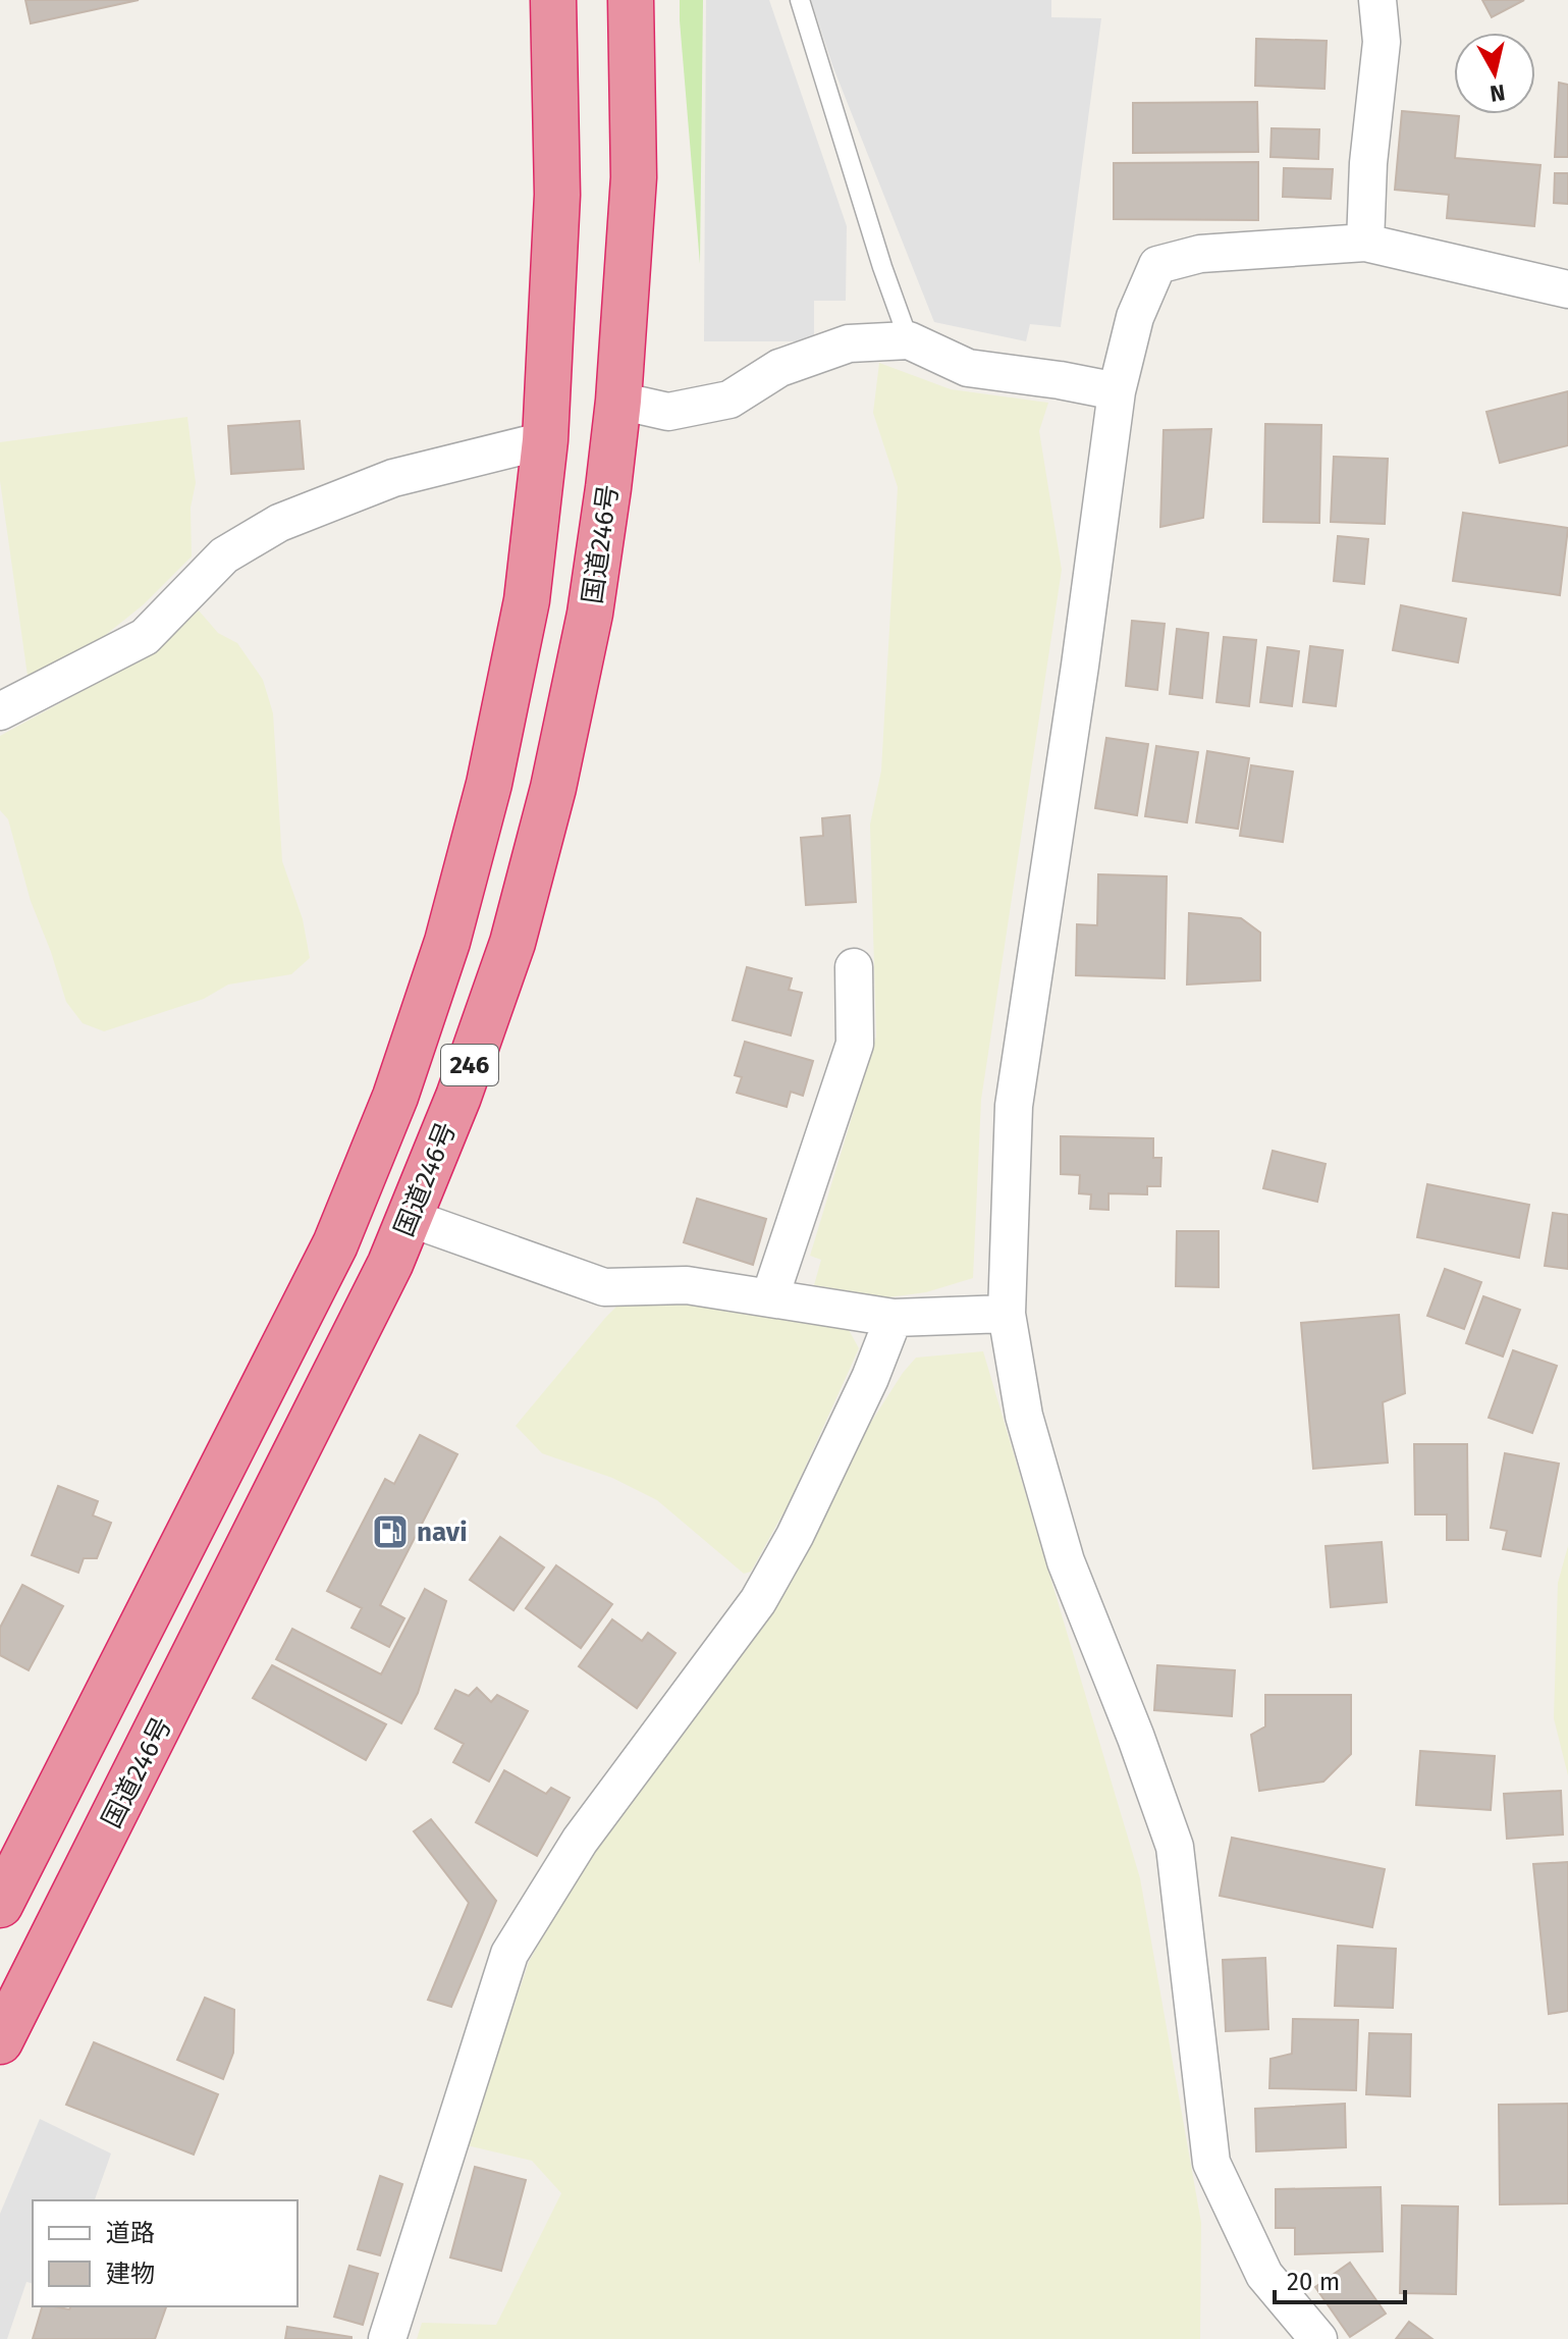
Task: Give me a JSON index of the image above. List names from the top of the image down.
{
  "streets": {
    "highway": ["国道246号", "246"]
  },
  "places": {
    "fuel station": ["navi"]
  },
  "legend": ["道路", "建物"],
  "scale_bar": "20 m",
  "north": "bottom"
}
